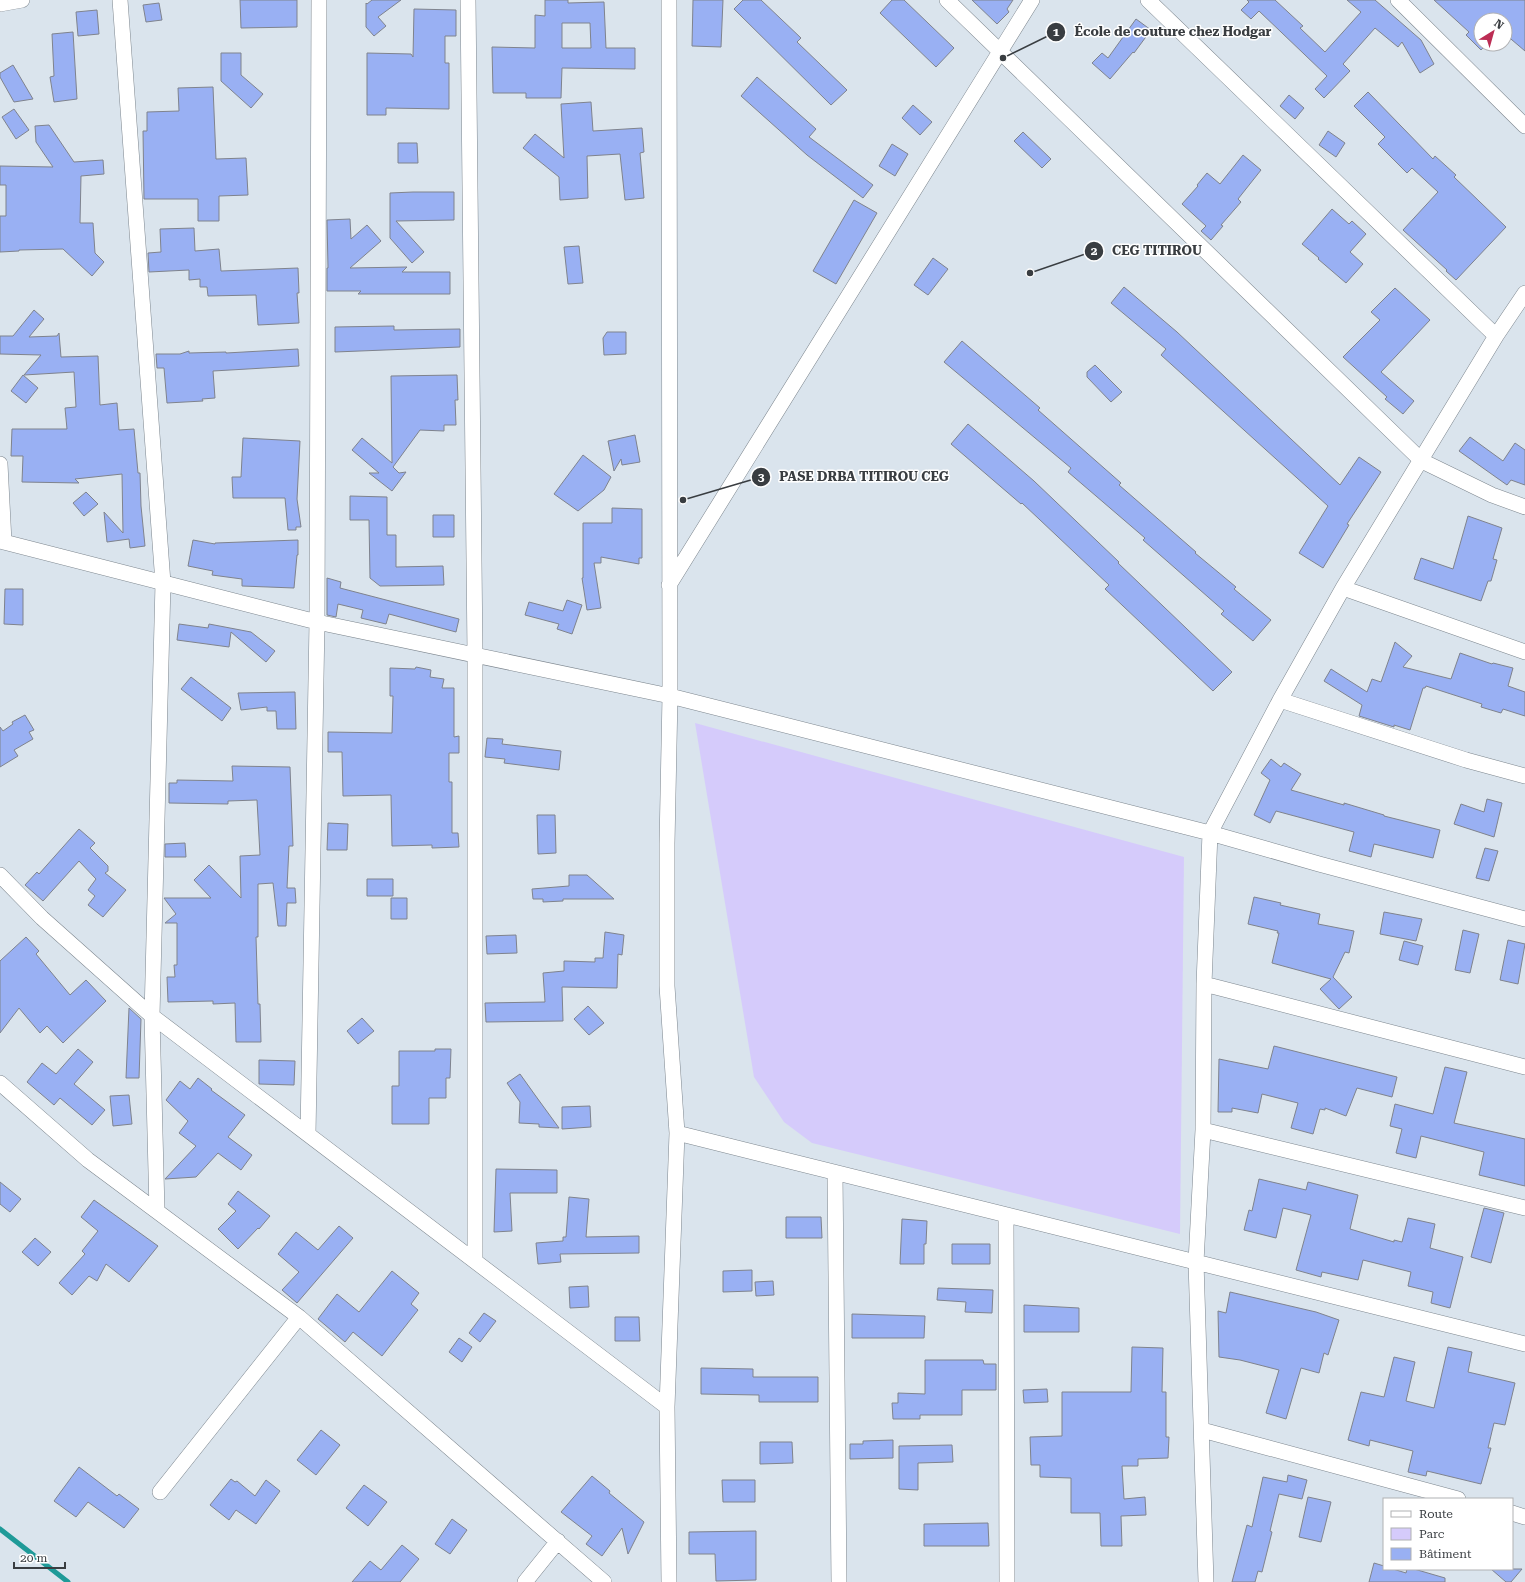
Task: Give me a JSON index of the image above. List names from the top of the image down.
{
  "places": ["École de couture chez Hodgar", "CEG TITIROU", "PASE DRBA TITIROU CEG"],
  "legend": ["Route", "Parc", "Bâtiment"],
  "scale_bar": "20 m",
  "north": "top right"
}
